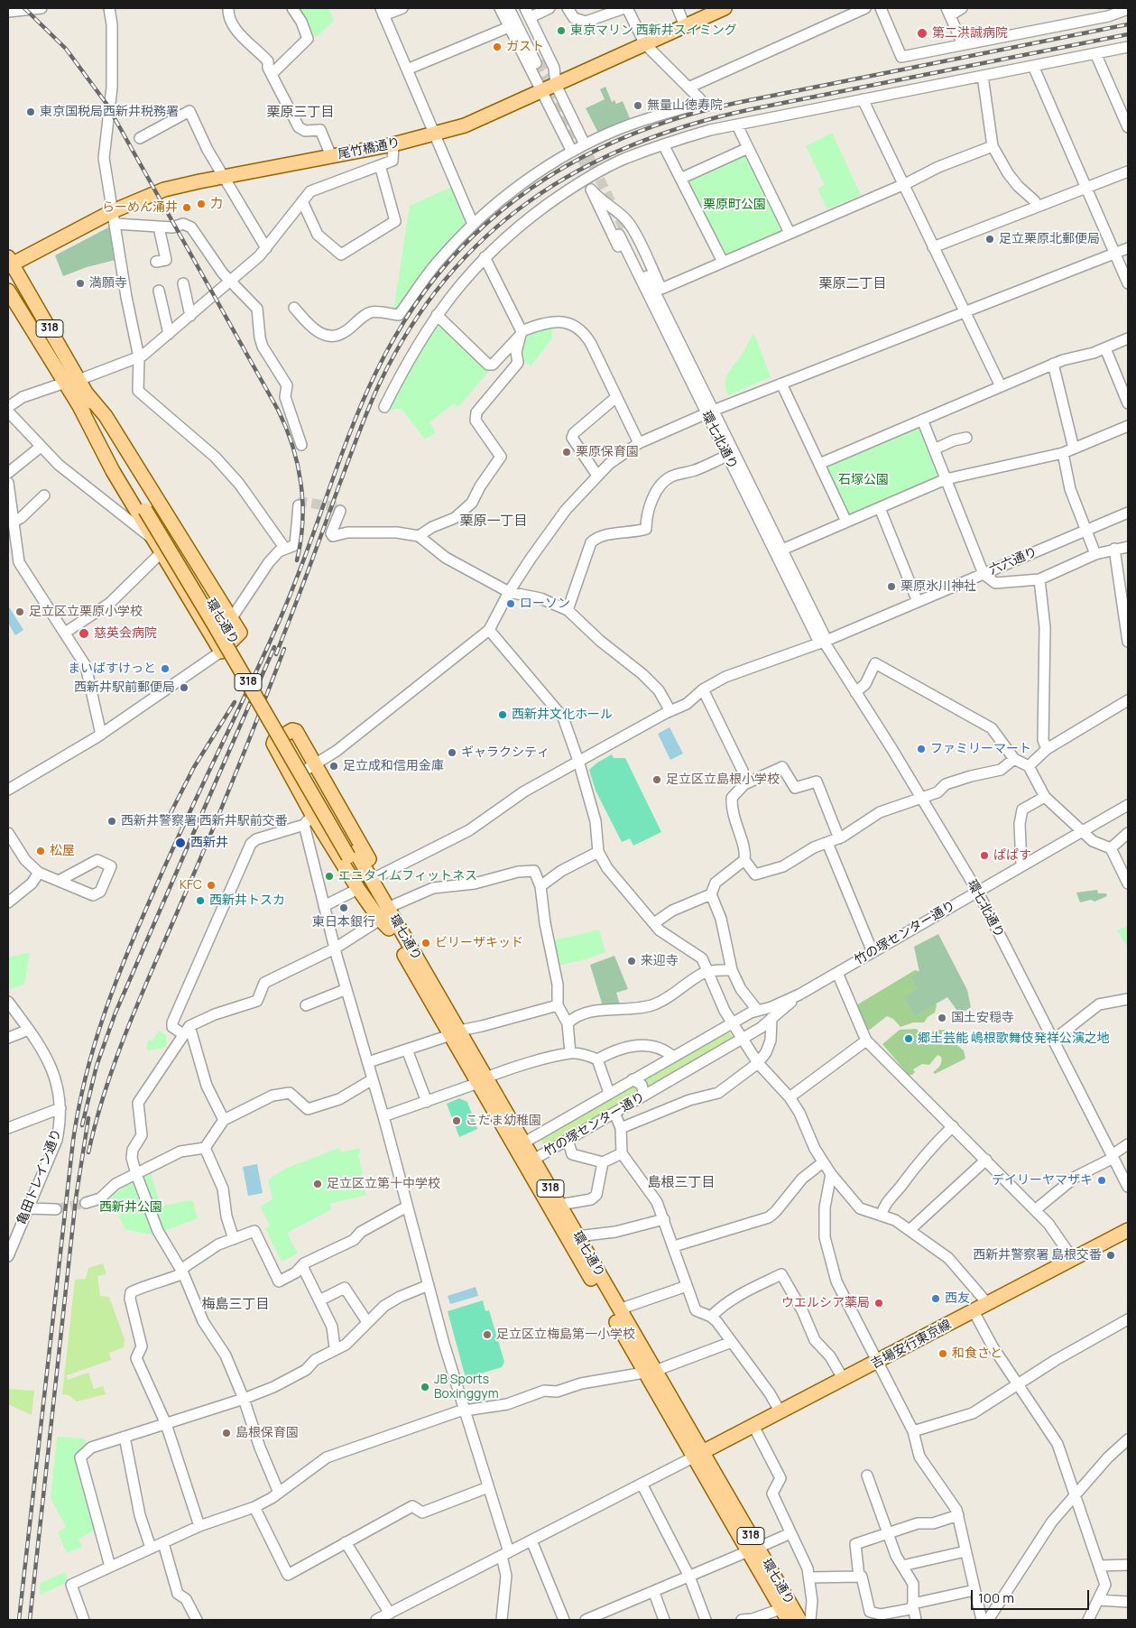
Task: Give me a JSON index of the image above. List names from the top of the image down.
{
  "streets": {
    "main road": [
      "尾竹橋通り",
      "318",
      "環七通り",
      "吉場安行東京線"
    ],
    "street": [
      "環七北通り",
      "六六通り",
      "竹の塚センター通り",
      "亀田トレイン通り"
    ]
  },
  "crossings": [
    ["尾竹橋通り", "環七通り"],
    ["環七北通り", "六六通り"],
    ["環七北通り", "竹の塚センター通り"],
    ["環七通り", "竹の塚センター通り"],
    ["環七通り", "吉場安行東京線"]
  ],
  "districts": [
    "栗原三丁目",
    "栗原二丁目",
    "栗原一丁目",
    "島根三丁目",
    "梅島三丁目"
  ],
  "parks": ["栗原町公園", "石塚公園", "西新井公園"],
  "places": [
    "東京マリン 西新井スイミング",
    "第二洪誠病院",
    "ガスト",
    "無量山徳寿院",
    "東京国税局西新井税務署",
    "力",
    "らーめん涌井",
    "足立栗原北郵便局",
    "満願寺",
    "栗原保育園",
    "栗原氷川神社",
    "ローソン",
    "足立区立栗原小学校",
    "慈英会病院",
    "まいばすけっと",
    "西新井駅前郵便局",
    "西新井文化ホール",
    "ファミリーマート",
    "ギャラクシティ",
    "足立成和信用金庫",
    "足立区立島根小学校",
    "西新井警察署 西新井駅前交番",
    "西新井",
    "松屋",
    "ぱぱす",
    "エニタイムフィットネス",
    "KFC",
    "西新井トスカ",
    "東日本銀行",
    "ビリーザキッド",
    "来迎寺",
    "国土安穏寺",
    "郷土芸能 嶋根歌舞伎発祥公演之地",
    "こだま幼稚園",
    "デイリーヤマザキ",
    "足立区立第十中学校",
    "西新井警察署 島根交番",
    "西友",
    "ウエルシア薬局",
    "足立区立梅島第一小学校",
    "和食さと",
    "JB Sports Boxinggym",
    "島根保育園"
  ],
  "scale_bar": "100 m"
}
